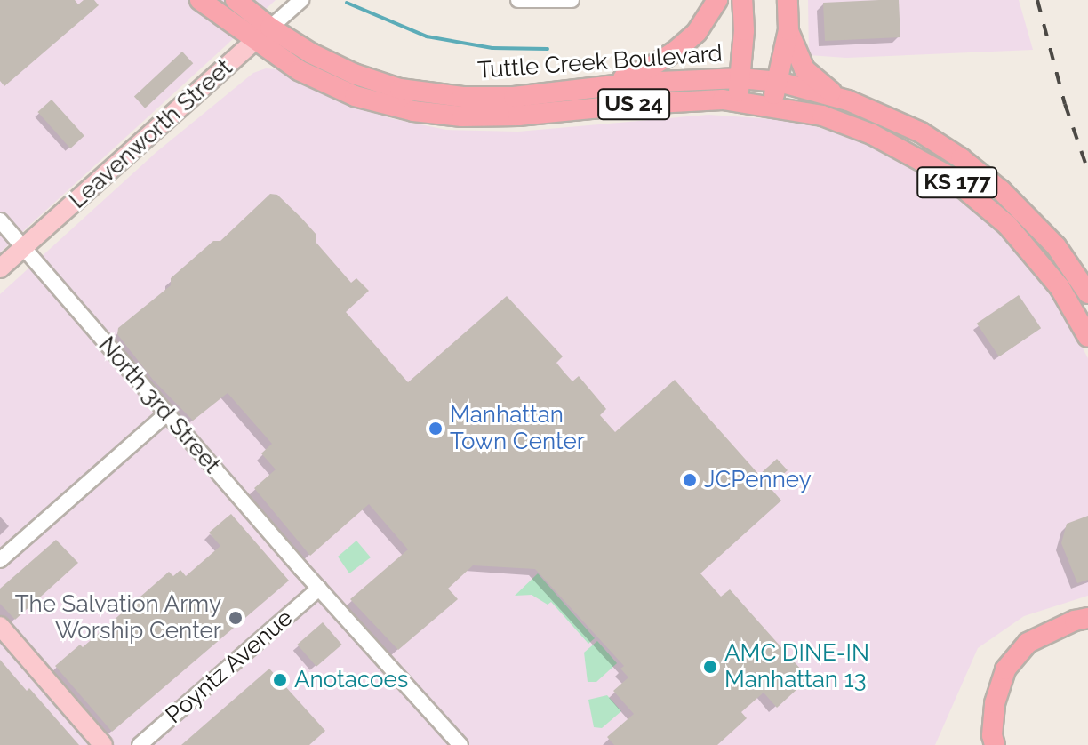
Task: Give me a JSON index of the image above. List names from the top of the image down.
{
  "streets": {
    "highway": ["Tuttle Creek Boulevard", "US 24", "KS 177"],
    "main road": ["Leavenworth Street"],
    "street": ["North 3rd Street", "Poyntz Avenue"]
  },
  "crossings": [
    ["Tuttle Creek Boulevard", "US 24"],
    ["Tuttle Creek Boulevard", "Leavenworth Street"],
    ["Tuttle Creek Boulevard", "KS 177"],
    ["Leavenworth Street", "North 3rd Street"],
    ["North 3rd Street", "Poyntz Avenue"]
  ],
  "places": [
    "Manhattan Town Center",
    "JCPenney",
    "The Salvation Army Worship Center",
    "AMC DINE-IN Manhattan 13",
    "Anotacoes"
  ]
}
